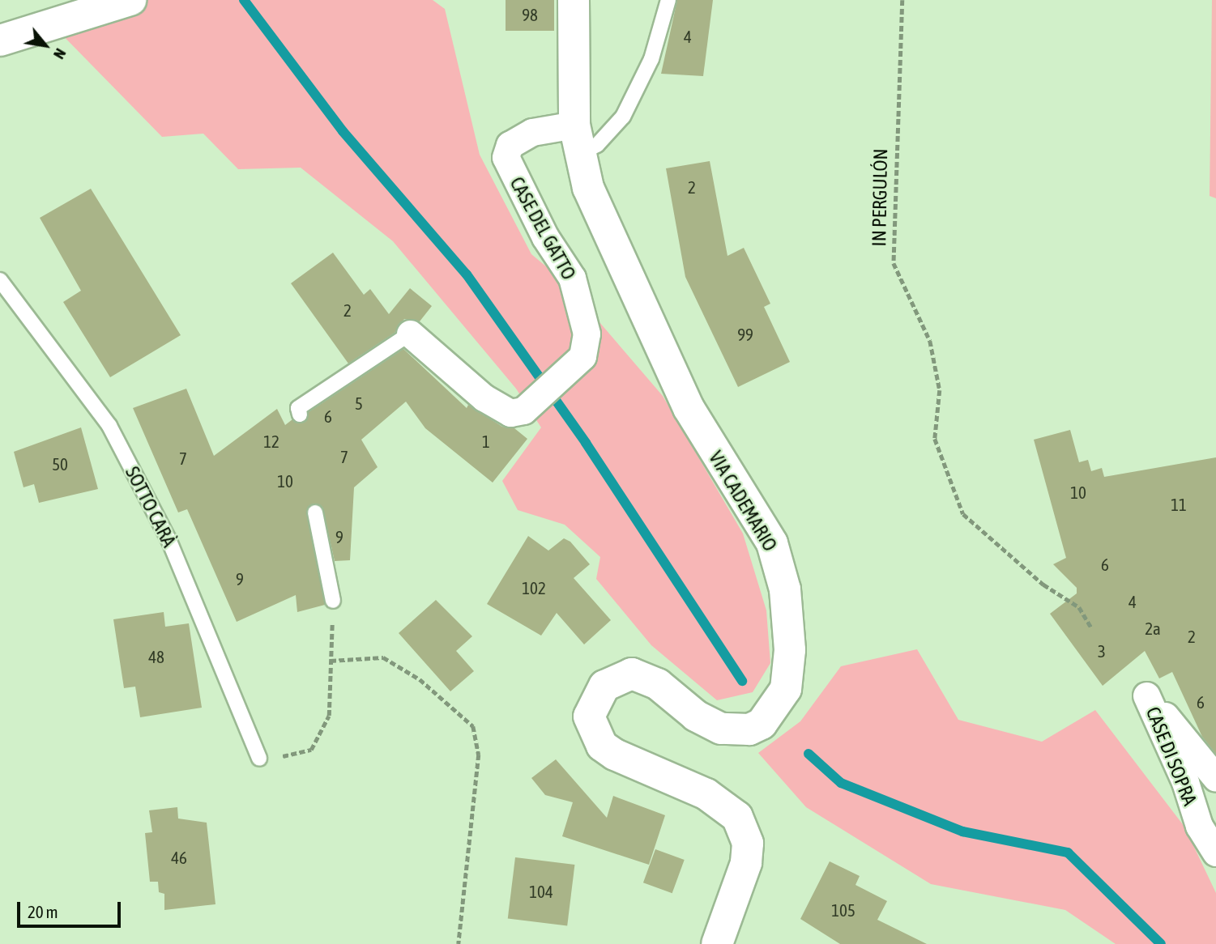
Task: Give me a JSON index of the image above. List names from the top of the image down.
{
  "streets": {
    "street": ["CASE DEL GATTO", "VIA CADEMARIO", "CASE DI SOPRA"],
    "lane": ["SOTTO CARÀ"],
    "path": ["IN PERGULÓN"]
  },
  "crossings": [
    ["CASE DEL GATTO", "VIA CADEMARIO"]
  ],
  "house_numbers": [
    "98",
    "4",
    "2",
    "2",
    "99",
    "5",
    "6",
    "12",
    "1",
    "7",
    "7",
    "50",
    "10",
    "10",
    "11",
    "9",
    "6",
    "9",
    "102",
    "4",
    "2a",
    "2",
    "3",
    "48",
    "6",
    "46",
    "104",
    "105"
  ],
  "scale_bar": "20 m",
  "north": "bottom right"
}
